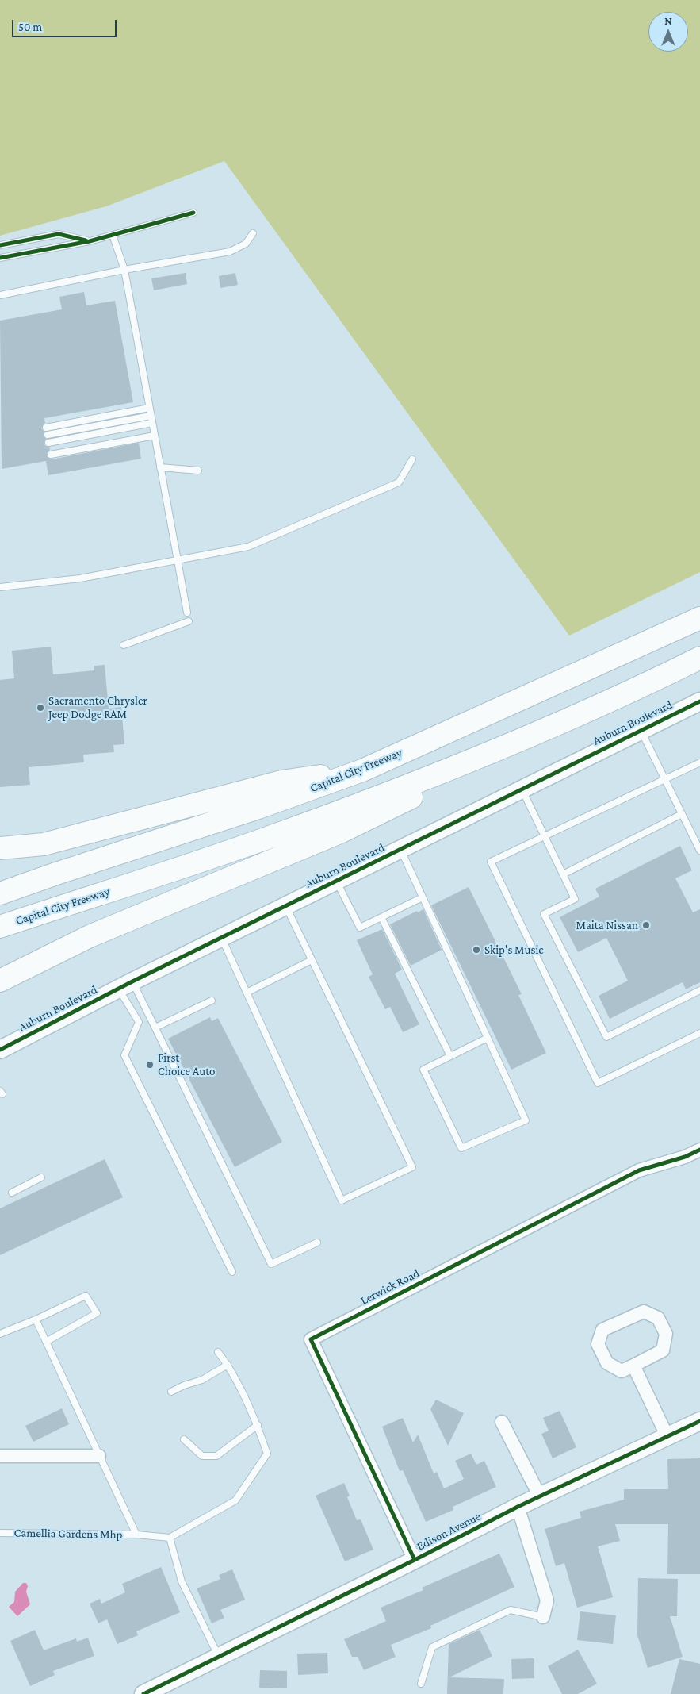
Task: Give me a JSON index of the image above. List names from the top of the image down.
{
  "streets": {
    "highway": ["Capital City Freeway"],
    "main road": ["Auburn Boulevard", "Edison Avenue"],
    "street": ["Lerwick Road"],
    "lane": ["Camellia Gardens Mhp"]
  },
  "crossings": [
    ["Lerwick Road", "Edison Avenue"]
  ],
  "places": [
    "Sacramento Chrysler Jeep Dodge RAM",
    "Maita Nissan",
    "Skip's Music",
    "First Choice Auto"
  ],
  "scale_bar": "50 m",
  "north": "top"
}
